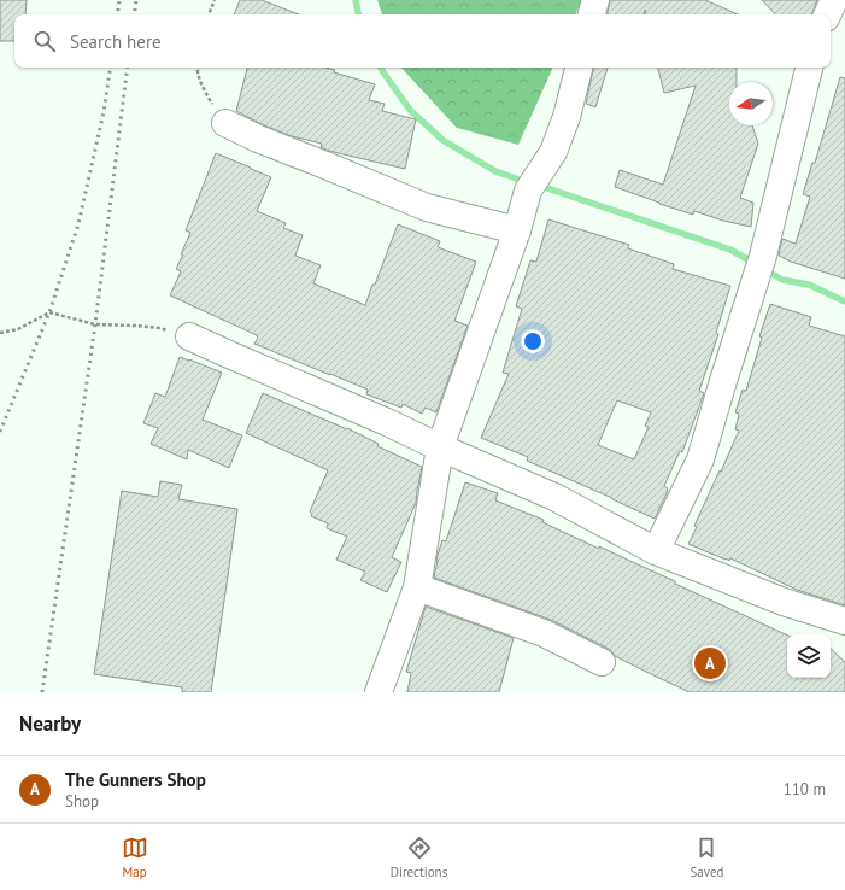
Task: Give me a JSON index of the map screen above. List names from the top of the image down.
{
  "north": "left",
  "page": {
    "search": "Search here",
    "pins": "A",
    "heading": "Nearby",
    "list": [
      {
        "mark": "A",
        "name": "The Gunners Shop",
        "note": "Shop",
        "value": "110 m"
      }
    ],
    "nav": ["Map", "Directions", "Saved"]
  }
}
